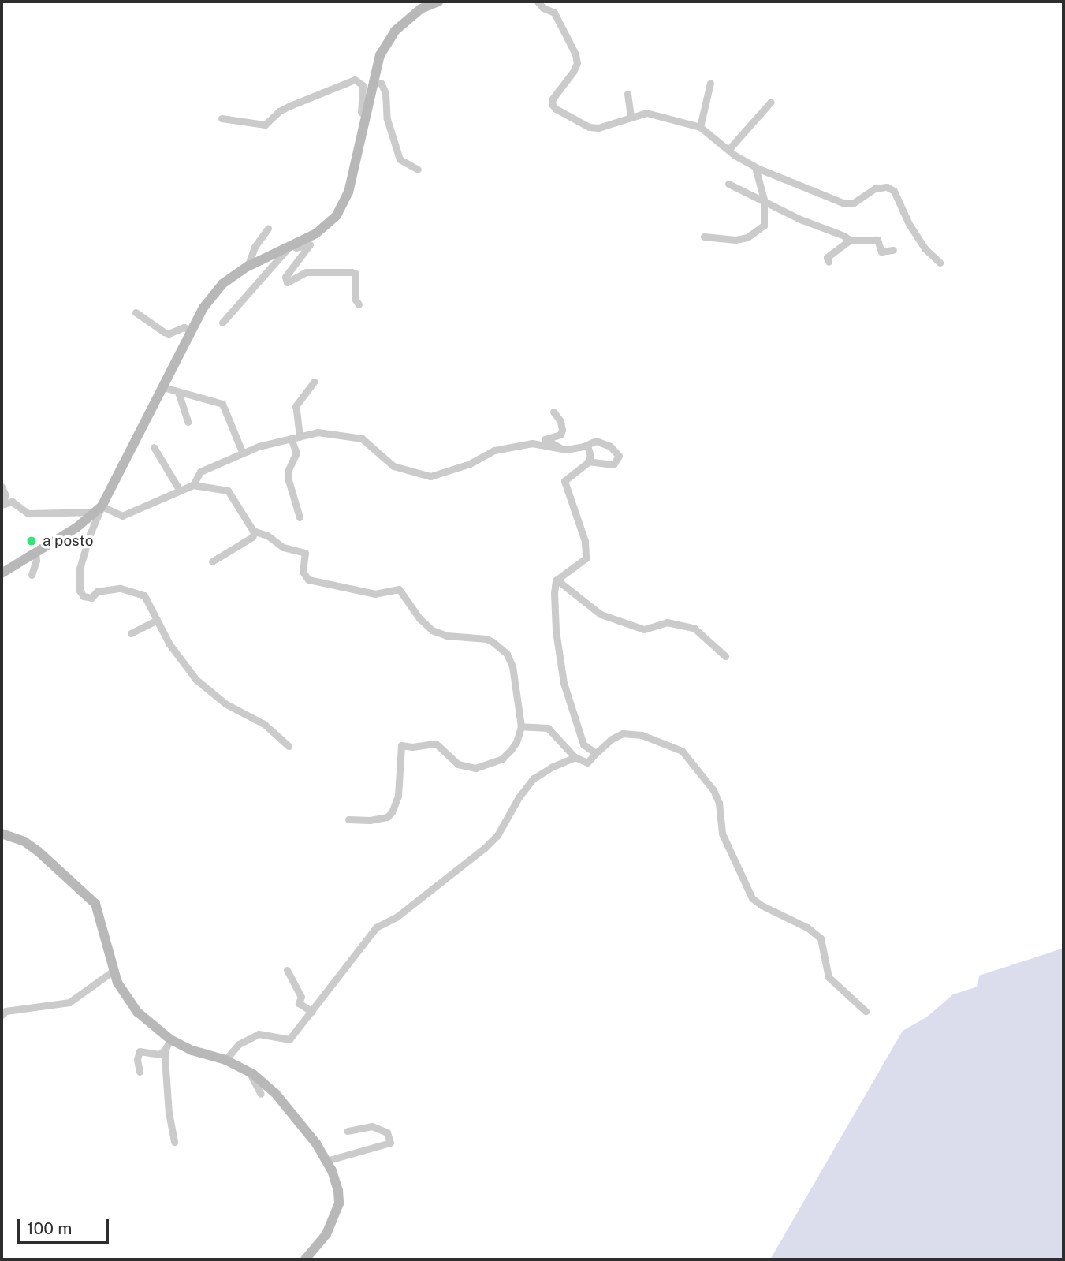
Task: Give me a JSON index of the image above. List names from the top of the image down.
{
  "places": ["a posto"],
  "scale_bar": "100 m"
}
